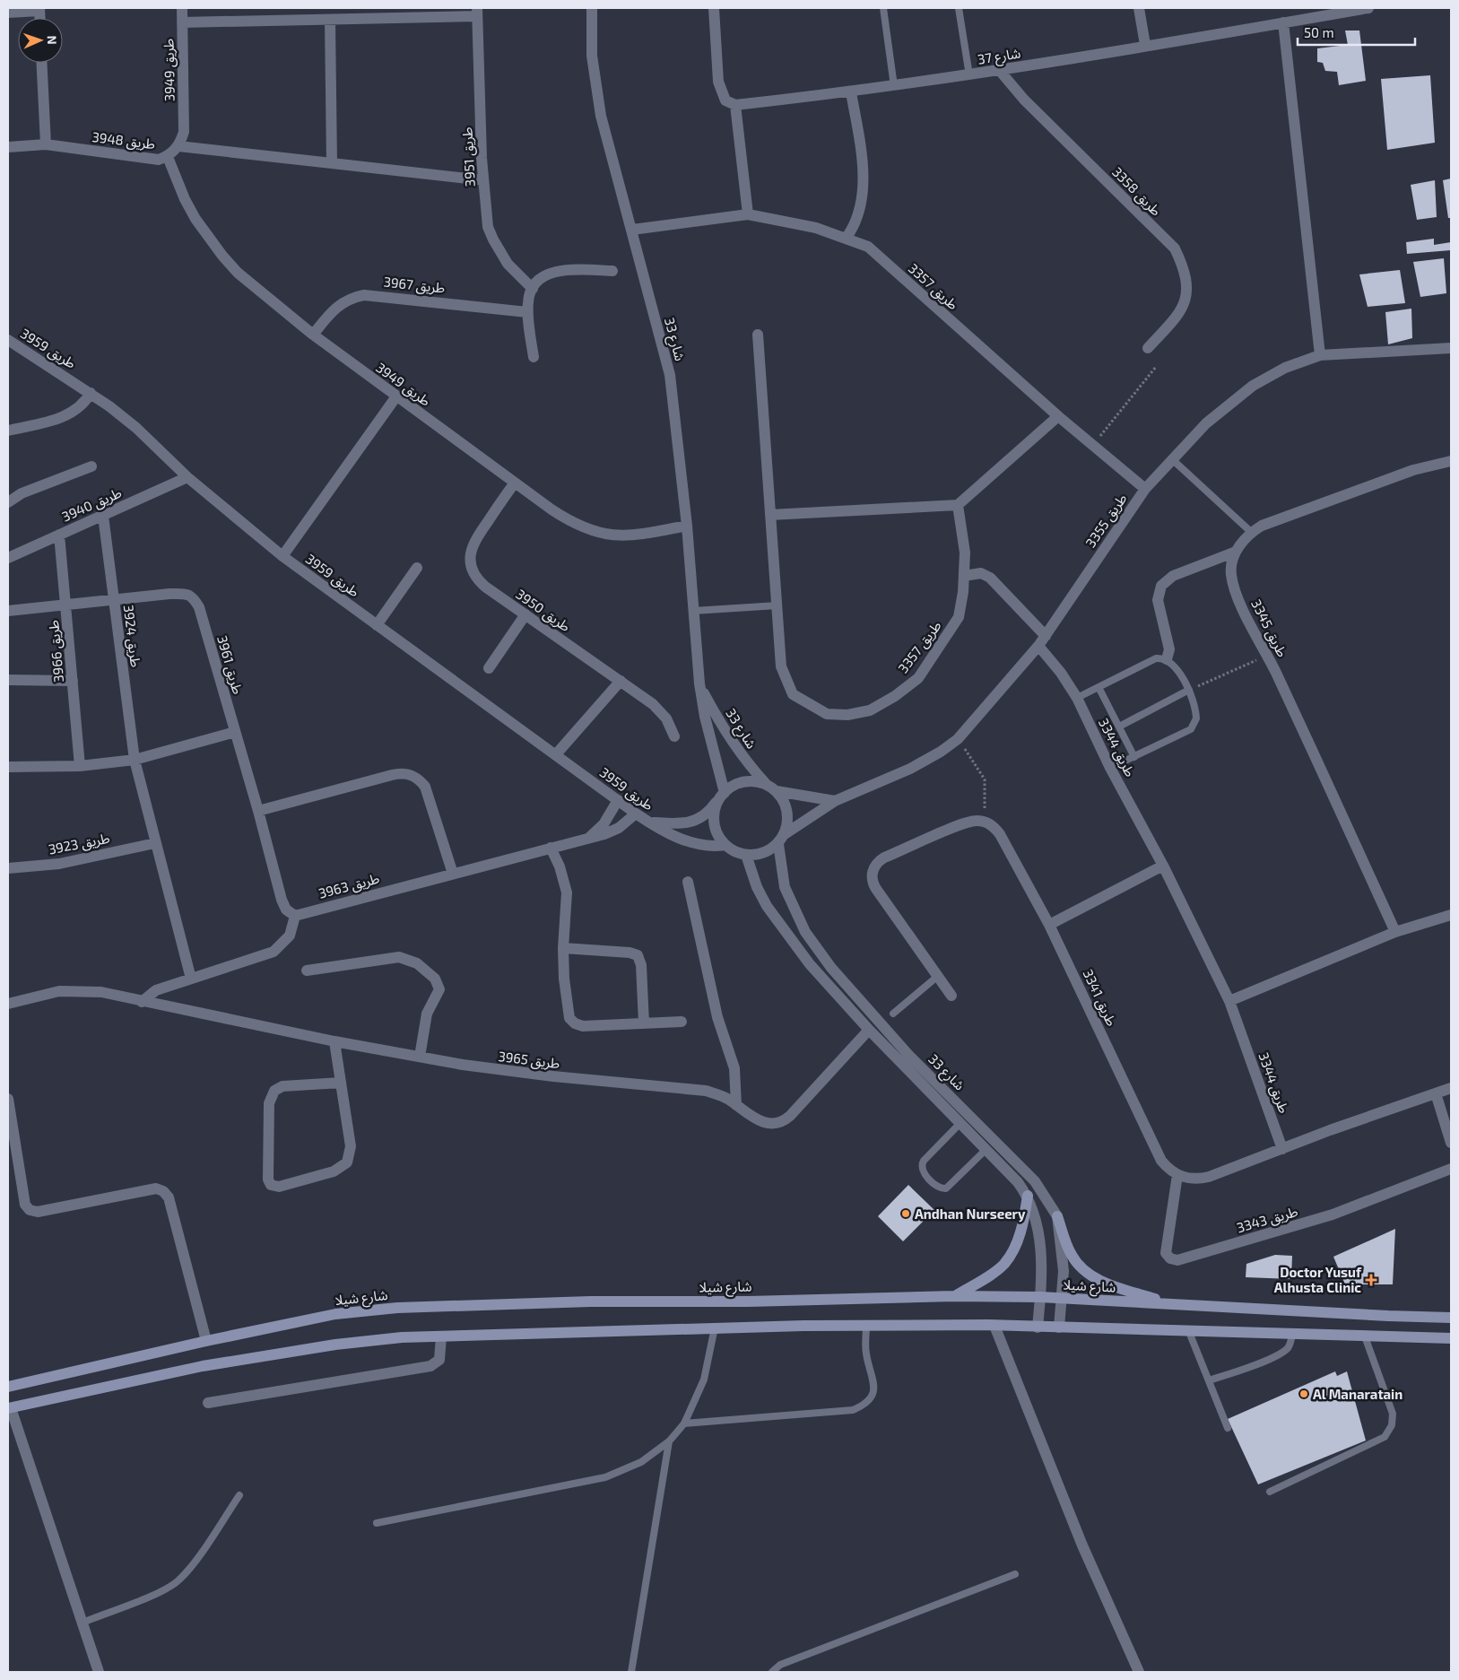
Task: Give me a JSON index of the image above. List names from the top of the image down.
{
  "streets": {
    "main road": ["شارع شيلا"],
    "street": [
      "شارع 37",
      "طريق 3949",
      "طريق 3948",
      "طريق 3951",
      "طريق 3358",
      "طريق 3967",
      "طريق 3357",
      "شارع 33",
      "طريق 3959",
      "طريق 3940",
      "طريق 3355",
      "طريق 3950",
      "طريق 3345",
      "طريق 3924",
      "طريق 3966",
      "طريق 3961",
      "طريق 3344",
      "طريق 3923",
      "طريق 3963",
      "طريق 3341",
      "طريق 3965",
      "طريق 3343"
    ]
  },
  "crossings": [
    ["شارع 37", "طريق 3358"],
    ["طريق 3949", "طريق 3948"],
    ["طريق 3949", "طريق 3967"],
    ["طريق 3949", "شارع 33"],
    ["طريق 3949", "طريق 3950"],
    ["طريق 3357", "شارع 33"],
    ["طريق 3357", "طريق 3355"],
    ["شارع 33", "طريق 3959"],
    ["شارع 33", "طريق 3355"],
    ["شارع 33", "طريق 3965"],
    ["شارع 33", "شارع شيلا"],
    ["طريق 3959", "طريق 3940"],
    ["طريق 3959", "طريق 3355"],
    ["طريق 3959", "طريق 3963"],
    ["طريق 3940", "طريق 3924"],
    ["طريق 3940", "طريق 3966"],
    ["طريق 3355", "طريق 3344"],
    ["طريق 3924", "طريق 3961"],
    ["طريق 3966", "طريق 3961"],
    ["طريق 3961", "طريق 3963"],
    ["طريق 3341", "طريق 3343"]
  ],
  "places": {
    "other": ["Andhan Nurseery", "Al Manaratain"],
    "health": ["Doctor Yusuf Alhusta Clinic"]
  },
  "scale_bar": "50 m",
  "north": "right"
}
